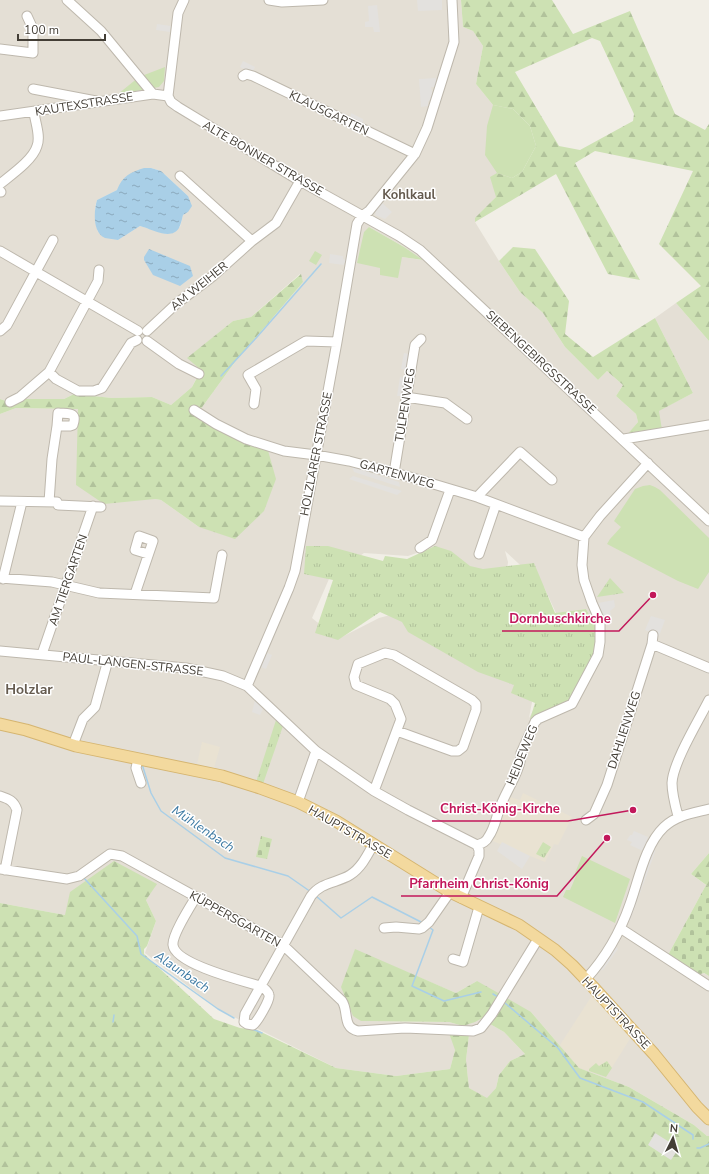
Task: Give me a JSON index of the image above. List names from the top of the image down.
{
  "streets": {
    "main road": ["HAUPTSTRASSE"],
    "street": [
      "KAUTEXSTRASSE",
      "KLAUSGARTEN",
      "ALTE BONNER STRASSE",
      "AM WEIHER",
      "SIEBENGEBIRGSSTRASSE",
      "TULPENWEG",
      "HOLZLARER STRASSE",
      "GARTENWEG",
      "AM TIERGARTEN",
      "PAUL-LANGEN-STRASSE",
      "DAHLIENWEG",
      "HEIDEWEG",
      "KÜPPERSGARTEN"
    ]
  },
  "crossings": [
    ["KAUTEXSTRASSE", "ALTE BONNER STRASSE"],
    ["ALTE BONNER STRASSE", "AM WEIHER"],
    ["ALTE BONNER STRASSE", "SIEBENGEBIRGSSTRASSE"],
    ["ALTE BONNER STRASSE", "HOLZLARER STRASSE"],
    ["SIEBENGEBIRGSSTRASSE", "HOLZLARER STRASSE"],
    ["TULPENWEG", "GARTENWEG"],
    ["HOLZLARER STRASSE", "GARTENWEG"],
    ["HOLZLARER STRASSE", "PAUL-LANGEN-STRASSE"],
    ["GARTENWEG", "HEIDEWEG"],
    ["AM TIERGARTEN", "PAUL-LANGEN-STRASSE"],
    ["PAUL-LANGEN-STRASSE", "HEIDEWEG"],
    ["HAUPTSTRASSE", "KÜPPERSGARTEN"]
  ],
  "districts": ["Kohlkaul", "Holzlar"],
  "water": ["Mühlenbach", "Alaunbach"],
  "places": ["Dornbuschkirche", "Christ-König-Kirche", "Pfarrheim Christ-König"],
  "scale_bar": "100 m",
  "north": "top"
}
